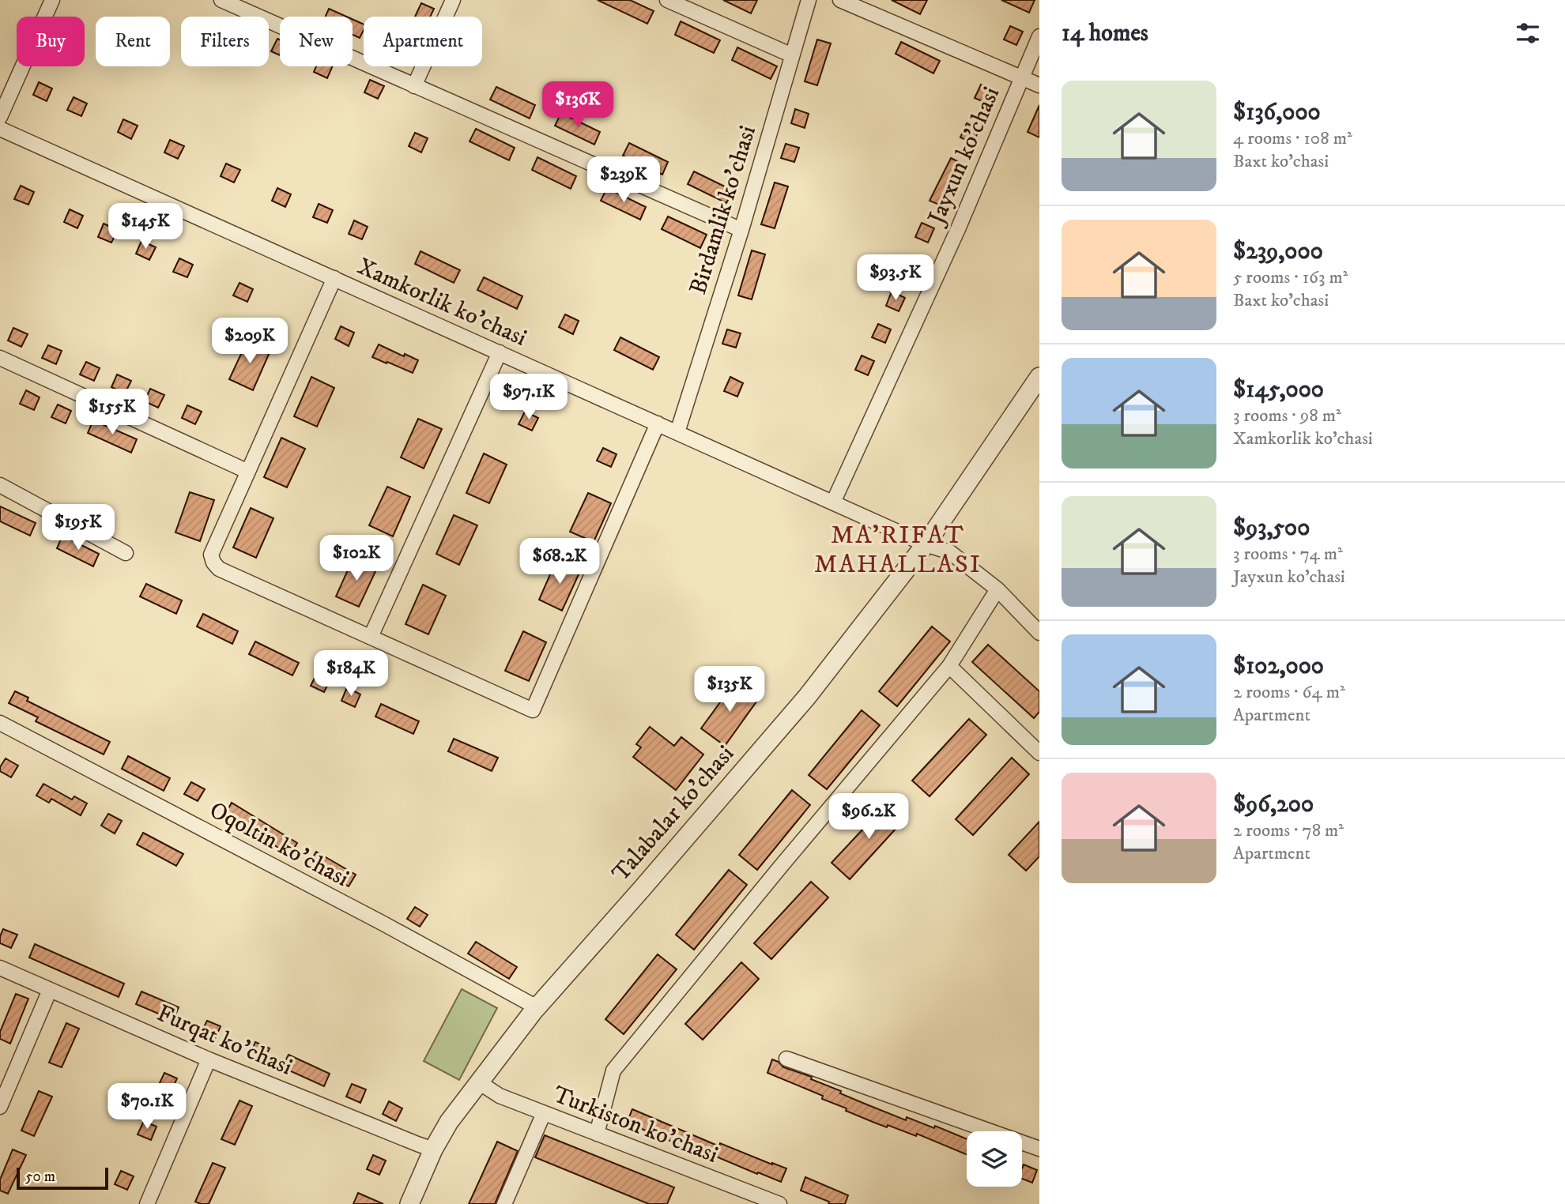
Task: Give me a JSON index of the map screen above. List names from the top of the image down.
{
  "streets": {
    "street": [
      "Jayxun ko'chasi",
      "Birdamlik ko'chasi",
      "Xamkorlik ko'chasi",
      "Talabalar ko'chasi",
      "Oqoltin ko'chasi",
      "Furqat ko'chasi",
      "Turkiston ko'chasi"
    ]
  },
  "crossings": [
    ["Jayxun ko'chasi", "Xamkorlik ko'chasi"],
    ["Birdamlik ko'chasi", "Xamkorlik ko'chasi"],
    ["Xamkorlik ko'chasi", "Talabalar ko'chasi"],
    ["Talabalar ko'chasi", "Oqoltin ko'chasi"],
    ["Talabalar ko'chasi", "Furqat ko'chasi"],
    ["Talabalar ko'chasi", "Turkiston ko'chasi"]
  ],
  "districts": ["MA'RIFAT MAHALLASI"],
  "scale_bar": "50 m",
  "page": {
    "heading": "14 homes",
    "chip": [
      "Buy",
      "Rent",
      "Filters",
      "New",
      "Apartment"
    ],
    "list": [
      {
        "name": "$136,000",
        "note": "4 rooms · 108 m² · Baxt ko'chasi"
      },
      {
        "name": "$239,000",
        "note": "5 rooms · 163 m² · Baxt ko'chasi"
      },
      {
        "name": "$145,000",
        "note": "3 rooms · 98 m² · Xamkorlik ko'chasi"
      },
      {
        "name": "$93,500",
        "note": "3 rooms · 74 m² · Jayxun ko'chasi"
      },
      {
        "name": "$102,000",
        "note": "2 rooms · 64 m² · Apartment"
      },
      {
        "name": "$96,200",
        "note": "2 rooms · 78 m² · Apartment"
      }
    ],
    "price": [
      "$136K",
      "$239K",
      "$145K",
      "$93.5K",
      "$209K",
      "$97.1K",
      "$155K",
      "$195K",
      "$102K",
      "$68.2K",
      "$184K",
      "$135K",
      "$96.2K",
      "$70.1K"
    ],
    "scale": "50 m"
  }
}
